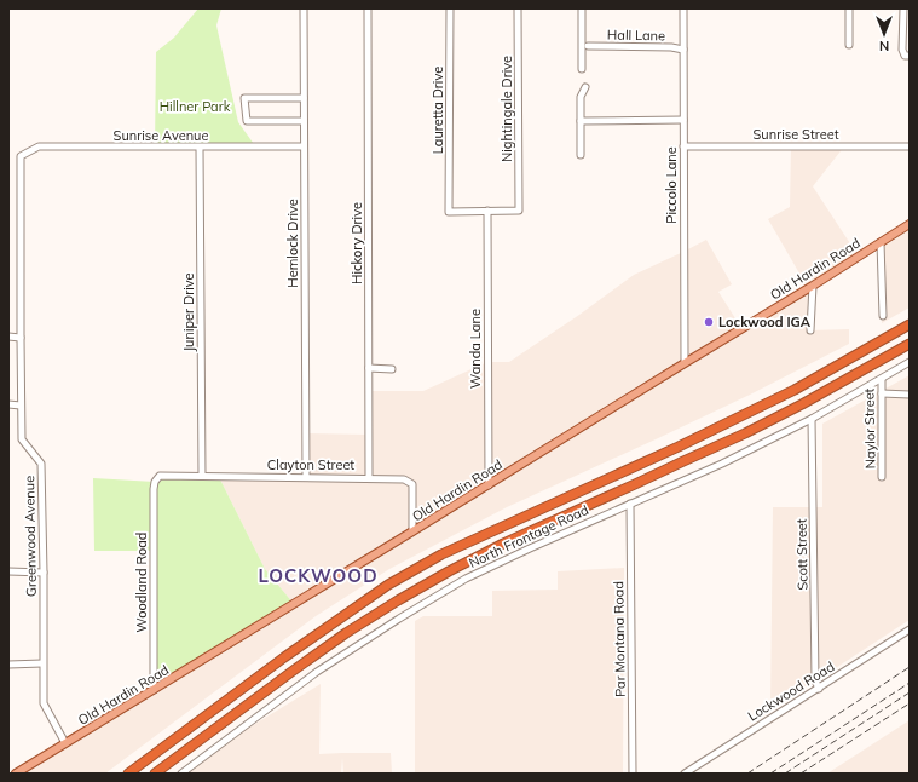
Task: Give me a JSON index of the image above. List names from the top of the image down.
{
  "streets": {
    "main road": ["Old Hardin Road"],
    "street": [
      "Hall Lane",
      "Nightingale Drive",
      "Lauretta Drive",
      "Sunrise Street",
      "Sunrise Avenue",
      "Piccolo Lane",
      "Hemlock Drive",
      "Hickory Drive",
      "Juniper Drive",
      "Wanda Lane",
      "Naylor Street",
      "Clayton Street",
      "Greenwood Avenue",
      "North Frontage Road",
      "Scott Street",
      "Woodland Road",
      "Par Montana Road",
      "Lockwood Road"
    ]
  },
  "crossings": [
    ["Hall Lane", "Piccolo Lane"],
    ["Nightingale Drive", "Lauretta Drive"],
    ["Nightingale Drive", "Wanda Lane"],
    ["Lauretta Drive", "Wanda Lane"],
    ["Sunrise Street", "Piccolo Lane"],
    ["Sunrise Avenue", "Hemlock Drive"],
    ["Sunrise Avenue", "Juniper Drive"],
    ["Sunrise Avenue", "Greenwood Avenue"],
    ["Piccolo Lane", "Old Hardin Road"],
    ["Hemlock Drive", "Clayton Street"],
    ["Hickory Drive", "Clayton Street"],
    ["Old Hardin Road", "Wanda Lane"],
    ["Old Hardin Road", "Clayton Street"],
    ["Old Hardin Road", "Greenwood Avenue"],
    ["Old Hardin Road", "Woodland Road"],
    ["Juniper Drive", "Clayton Street"],
    ["Naylor Street", "North Frontage Road"],
    ["Clayton Street", "Woodland Road"],
    ["North Frontage Road", "Scott Street"],
    ["North Frontage Road", "Par Montana Road"],
    ["Scott Street", "Lockwood Road"]
  ],
  "districts": ["LOCKWOOD"],
  "parks": ["Hillner Park"],
  "places": ["Lockwood IGA"],
  "north": "bottom"
}
